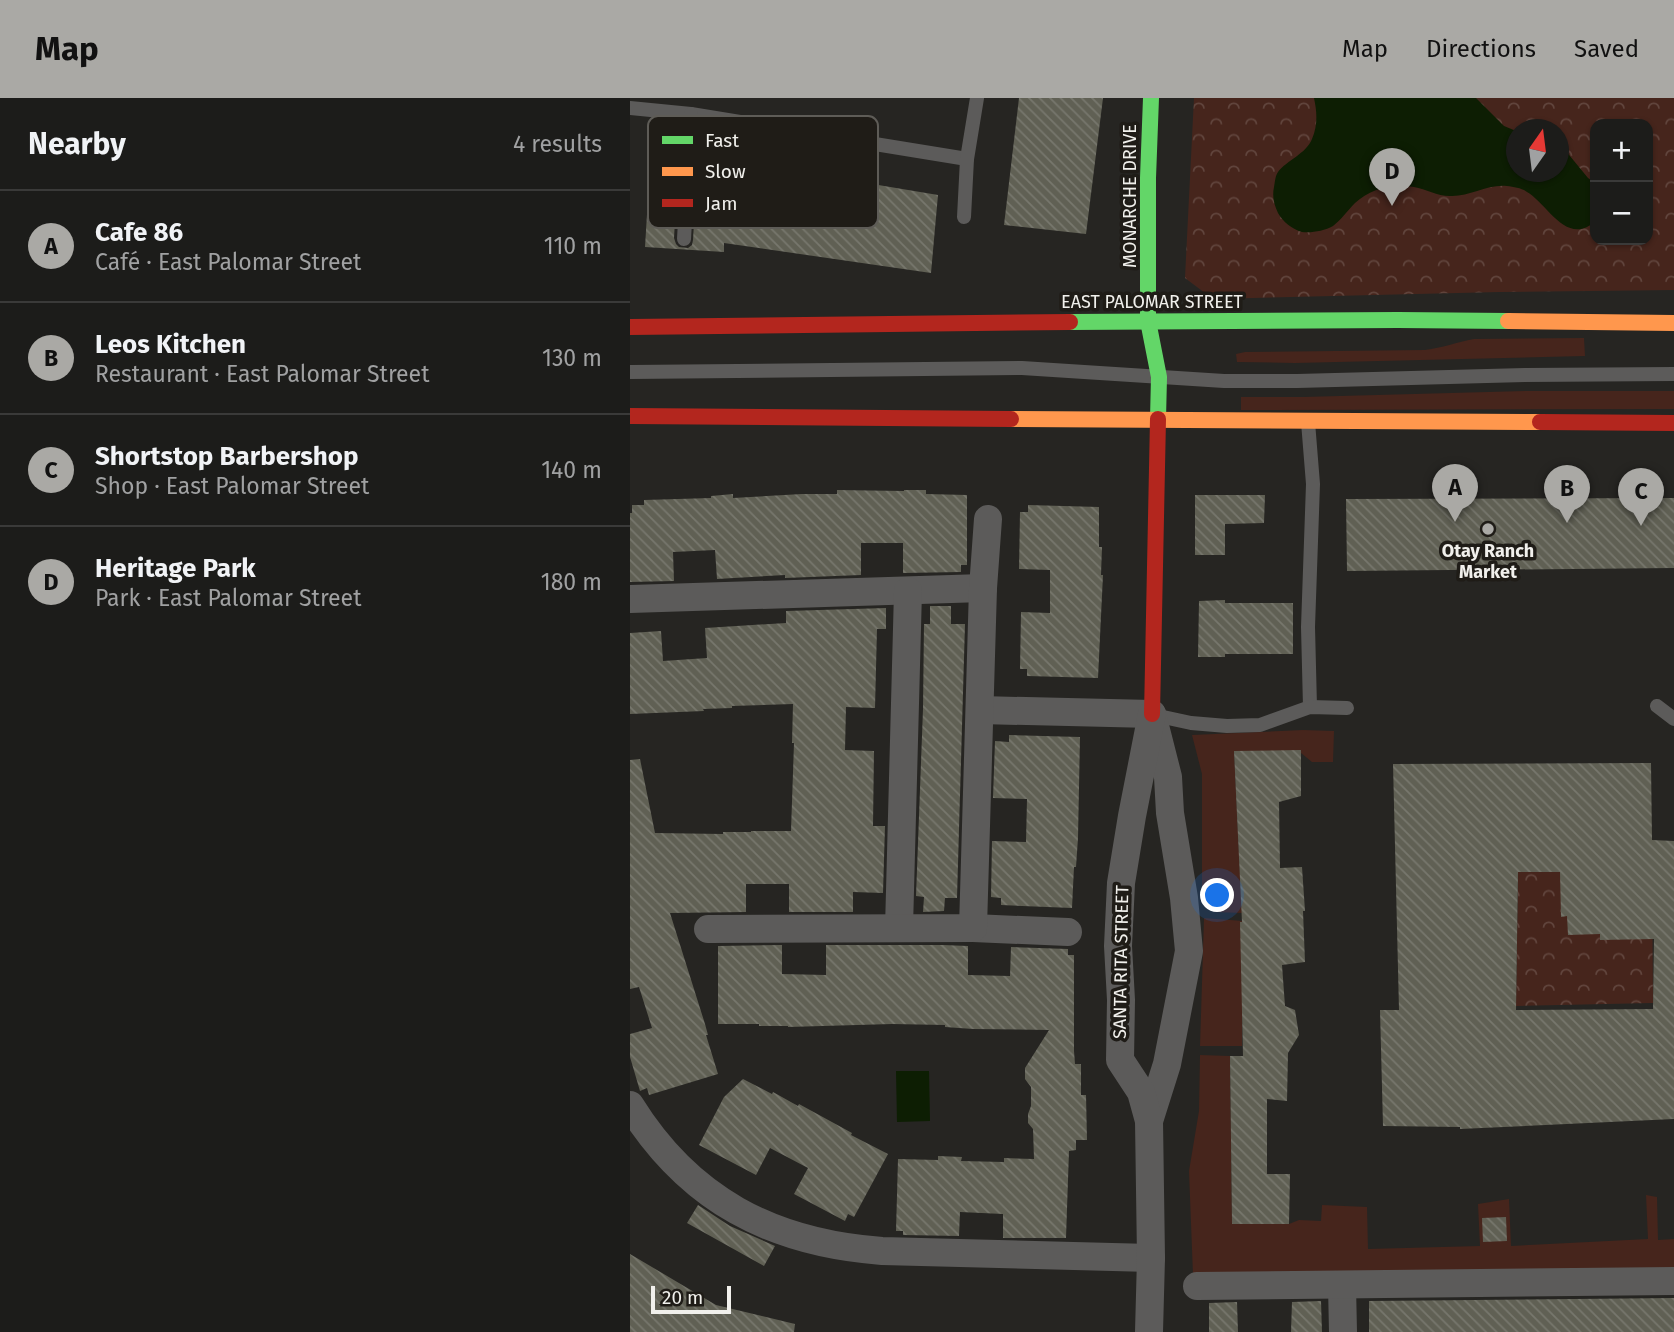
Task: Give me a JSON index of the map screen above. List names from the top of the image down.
{
  "streets": {
    "main road": ["MONARCHE DRIVE", "EAST PALOMAR STREET", "SANTA RITA STREET"]
  },
  "crossings": [
    ["MONARCHE DRIVE", "EAST PALOMAR STREET"],
    ["MONARCHE DRIVE", "SANTA RITA STREET"]
  ],
  "places": ["Otay Ranch Market"],
  "legend": ["Fast", "Slow", "Jam"],
  "scale_bar": "20 m",
  "north": "top",
  "page": {
    "header": "Map",
    "nav": ["Map", "Directions", "Saved"],
    "heading": ["Nearby", "4 results"],
    "map_buttons": ["+", "−"],
    "pins": [
      "D",
      "A",
      "B",
      "C"
    ],
    "list": [
      {
        "mark": "A",
        "name": "Cafe 86",
        "note": "Café · East Palomar Street",
        "value": "110 m"
      },
      {
        "mark": "B",
        "name": "Leos Kitchen",
        "note": "Restaurant · East Palomar Street",
        "value": "130 m"
      },
      {
        "mark": "C",
        "name": "Shortstop Barbershop",
        "note": "Shop · East Palomar Street",
        "value": "140 m"
      },
      {
        "mark": "D",
        "name": "Heritage Park",
        "note": "Park · East Palomar Street",
        "value": "180 m"
      }
    ],
    "scale": "20 m"
  }
}
